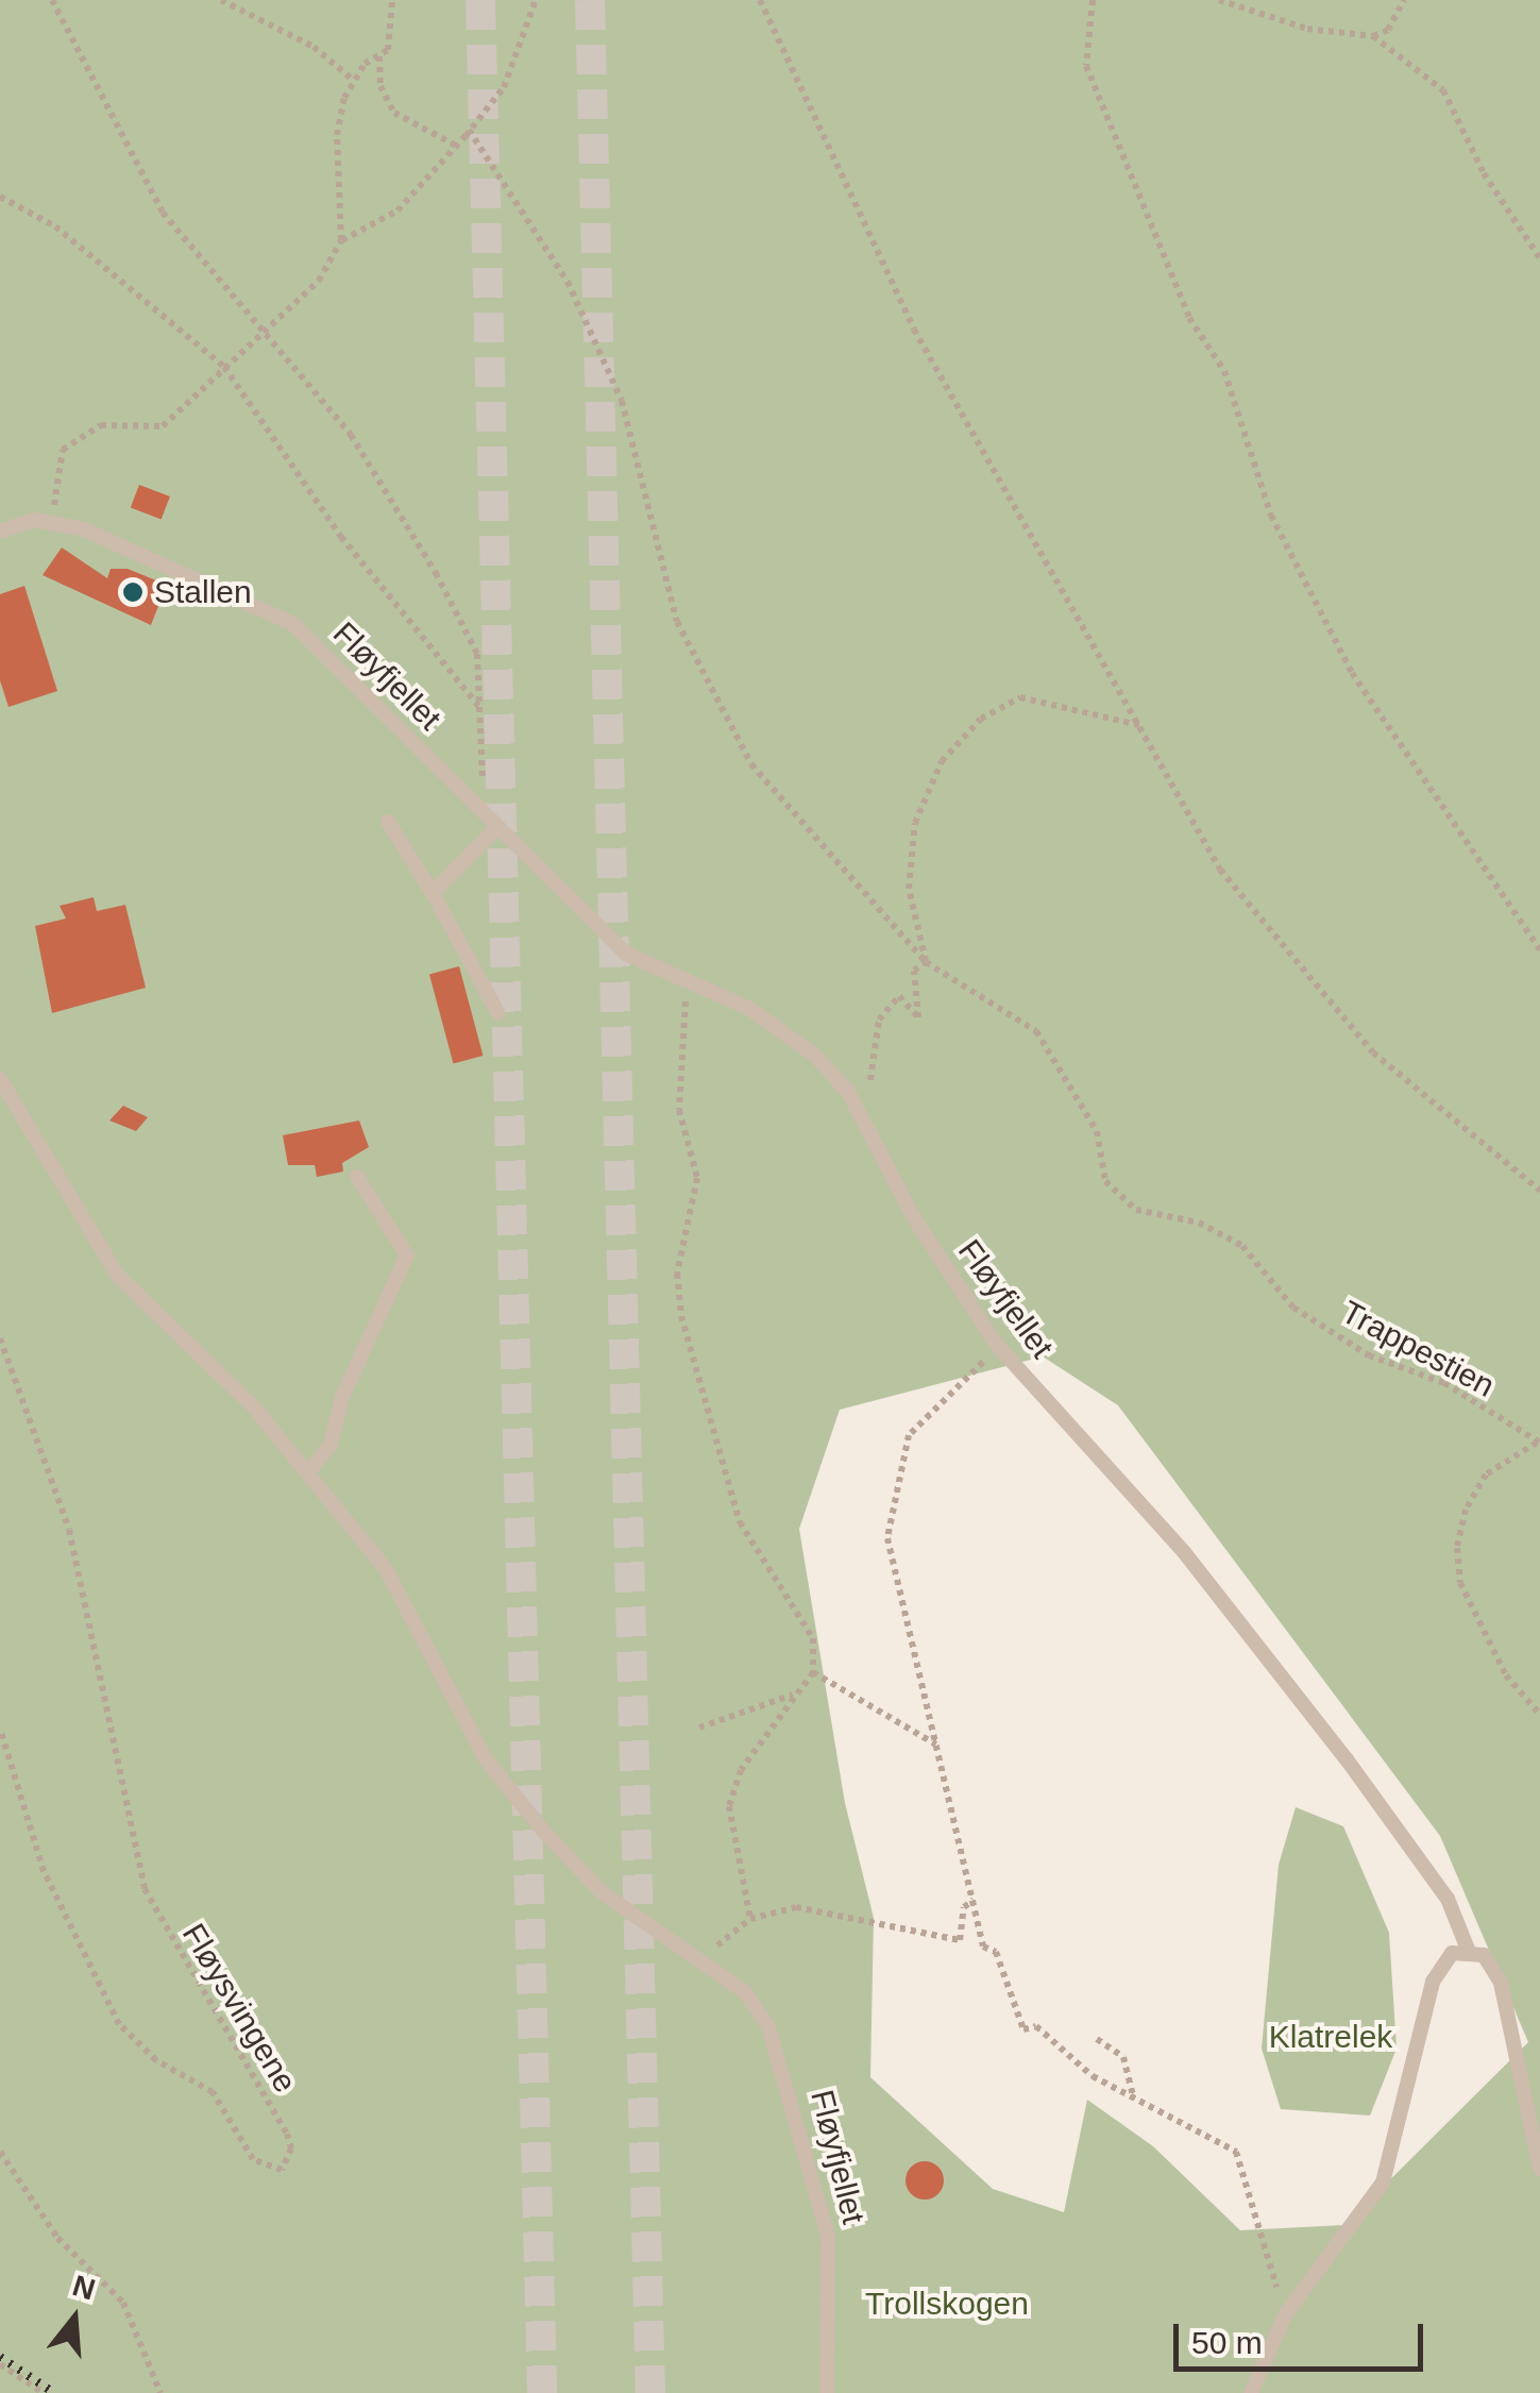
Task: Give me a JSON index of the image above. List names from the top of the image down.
{
  "streets": {
    "lane": ["Fløyfjellet"],
    "path": ["Trappestien", "Fløysvingene"]
  },
  "parks": ["Klatrelek", "Trollskogen"],
  "places": ["Stallen"],
  "scale_bar": "50 m",
  "north": "top"
}
